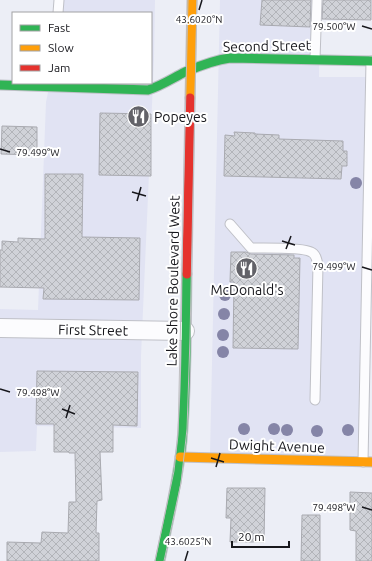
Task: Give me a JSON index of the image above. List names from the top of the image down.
{
  "streets": {
    "street": [
      "Second Street",
      "Lake Shore Boulevard West",
      "First Street",
      "Dwight Avenue"
    ]
  },
  "crossings": [
    ["Second Street", "Lake Shore Boulevard West"],
    ["Lake Shore Boulevard West", "First Street"],
    ["Lake Shore Boulevard West", "Dwight Avenue"]
  ],
  "places": {
    "restaurant": ["Popeyes", "McDonald's"]
  },
  "legend": ["Fast", "Slow", "Jam"],
  "scale_bar": "20 m",
  "coordinates": [
    "43.6020°N",
    "79.500°W",
    "79.499°W",
    "79.498°W",
    "43.6025°N"
  ]
}
